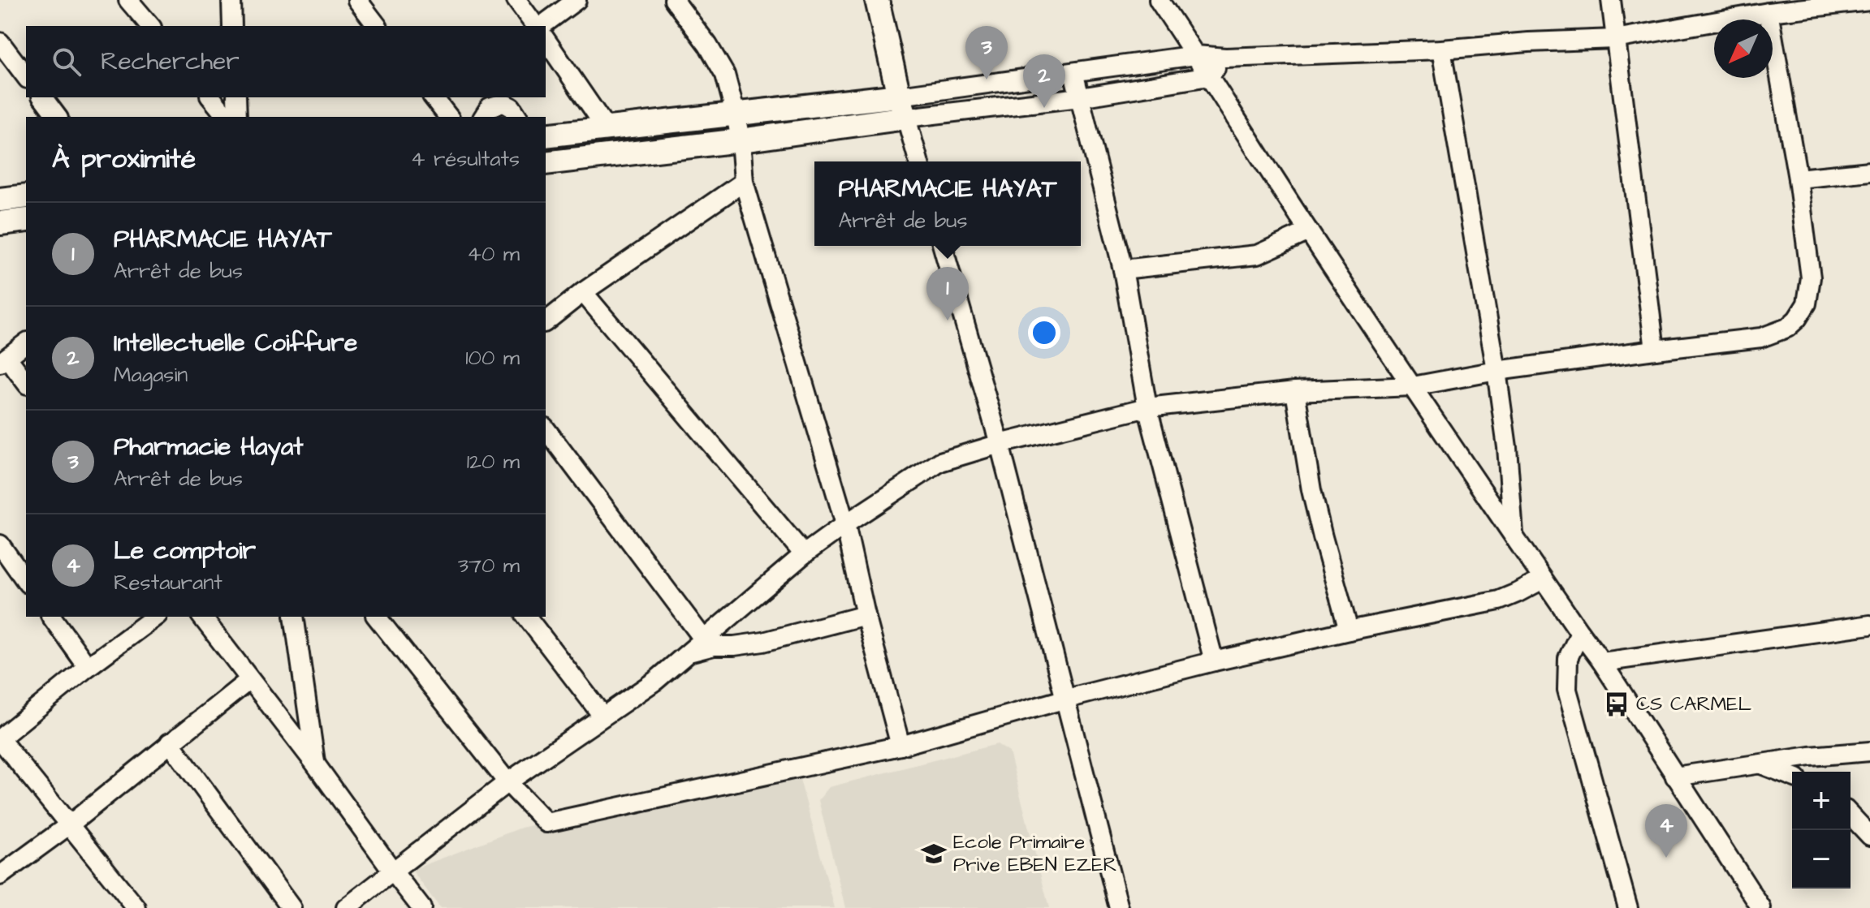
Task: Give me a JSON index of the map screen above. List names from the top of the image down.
{
  "places": {
    "bus stop": ["CS CARMEL"],
    "school or university": ["Ecole Primaire Prive EBEN EZER"]
  },
  "north": "bottom left",
  "page": {
    "pins": [
      "3",
      "2",
      "1",
      "4"
    ],
    "search": "Rechercher",
    "heading": ["À proximité", "4 résultats"],
    "popup": ["PHARMACIE HAYAT", "Arrêt de bus"],
    "list": [
      {
        "mark": "1",
        "name": "PHARMACIE HAYAT",
        "note": "Arrêt de bus",
        "value": "40 m"
      },
      {
        "mark": "2",
        "name": "Intellectuelle Coiffure",
        "note": "Magasin",
        "value": "100 m"
      },
      {
        "mark": "3",
        "name": "Pharmacie Hayat",
        "note": "Arrêt de bus",
        "value": "120 m"
      },
      {
        "mark": "4",
        "name": "Le comptoir",
        "note": "Restaurant",
        "value": "370 m"
      }
    ],
    "map_buttons": ["+", "−"]
  }
}
